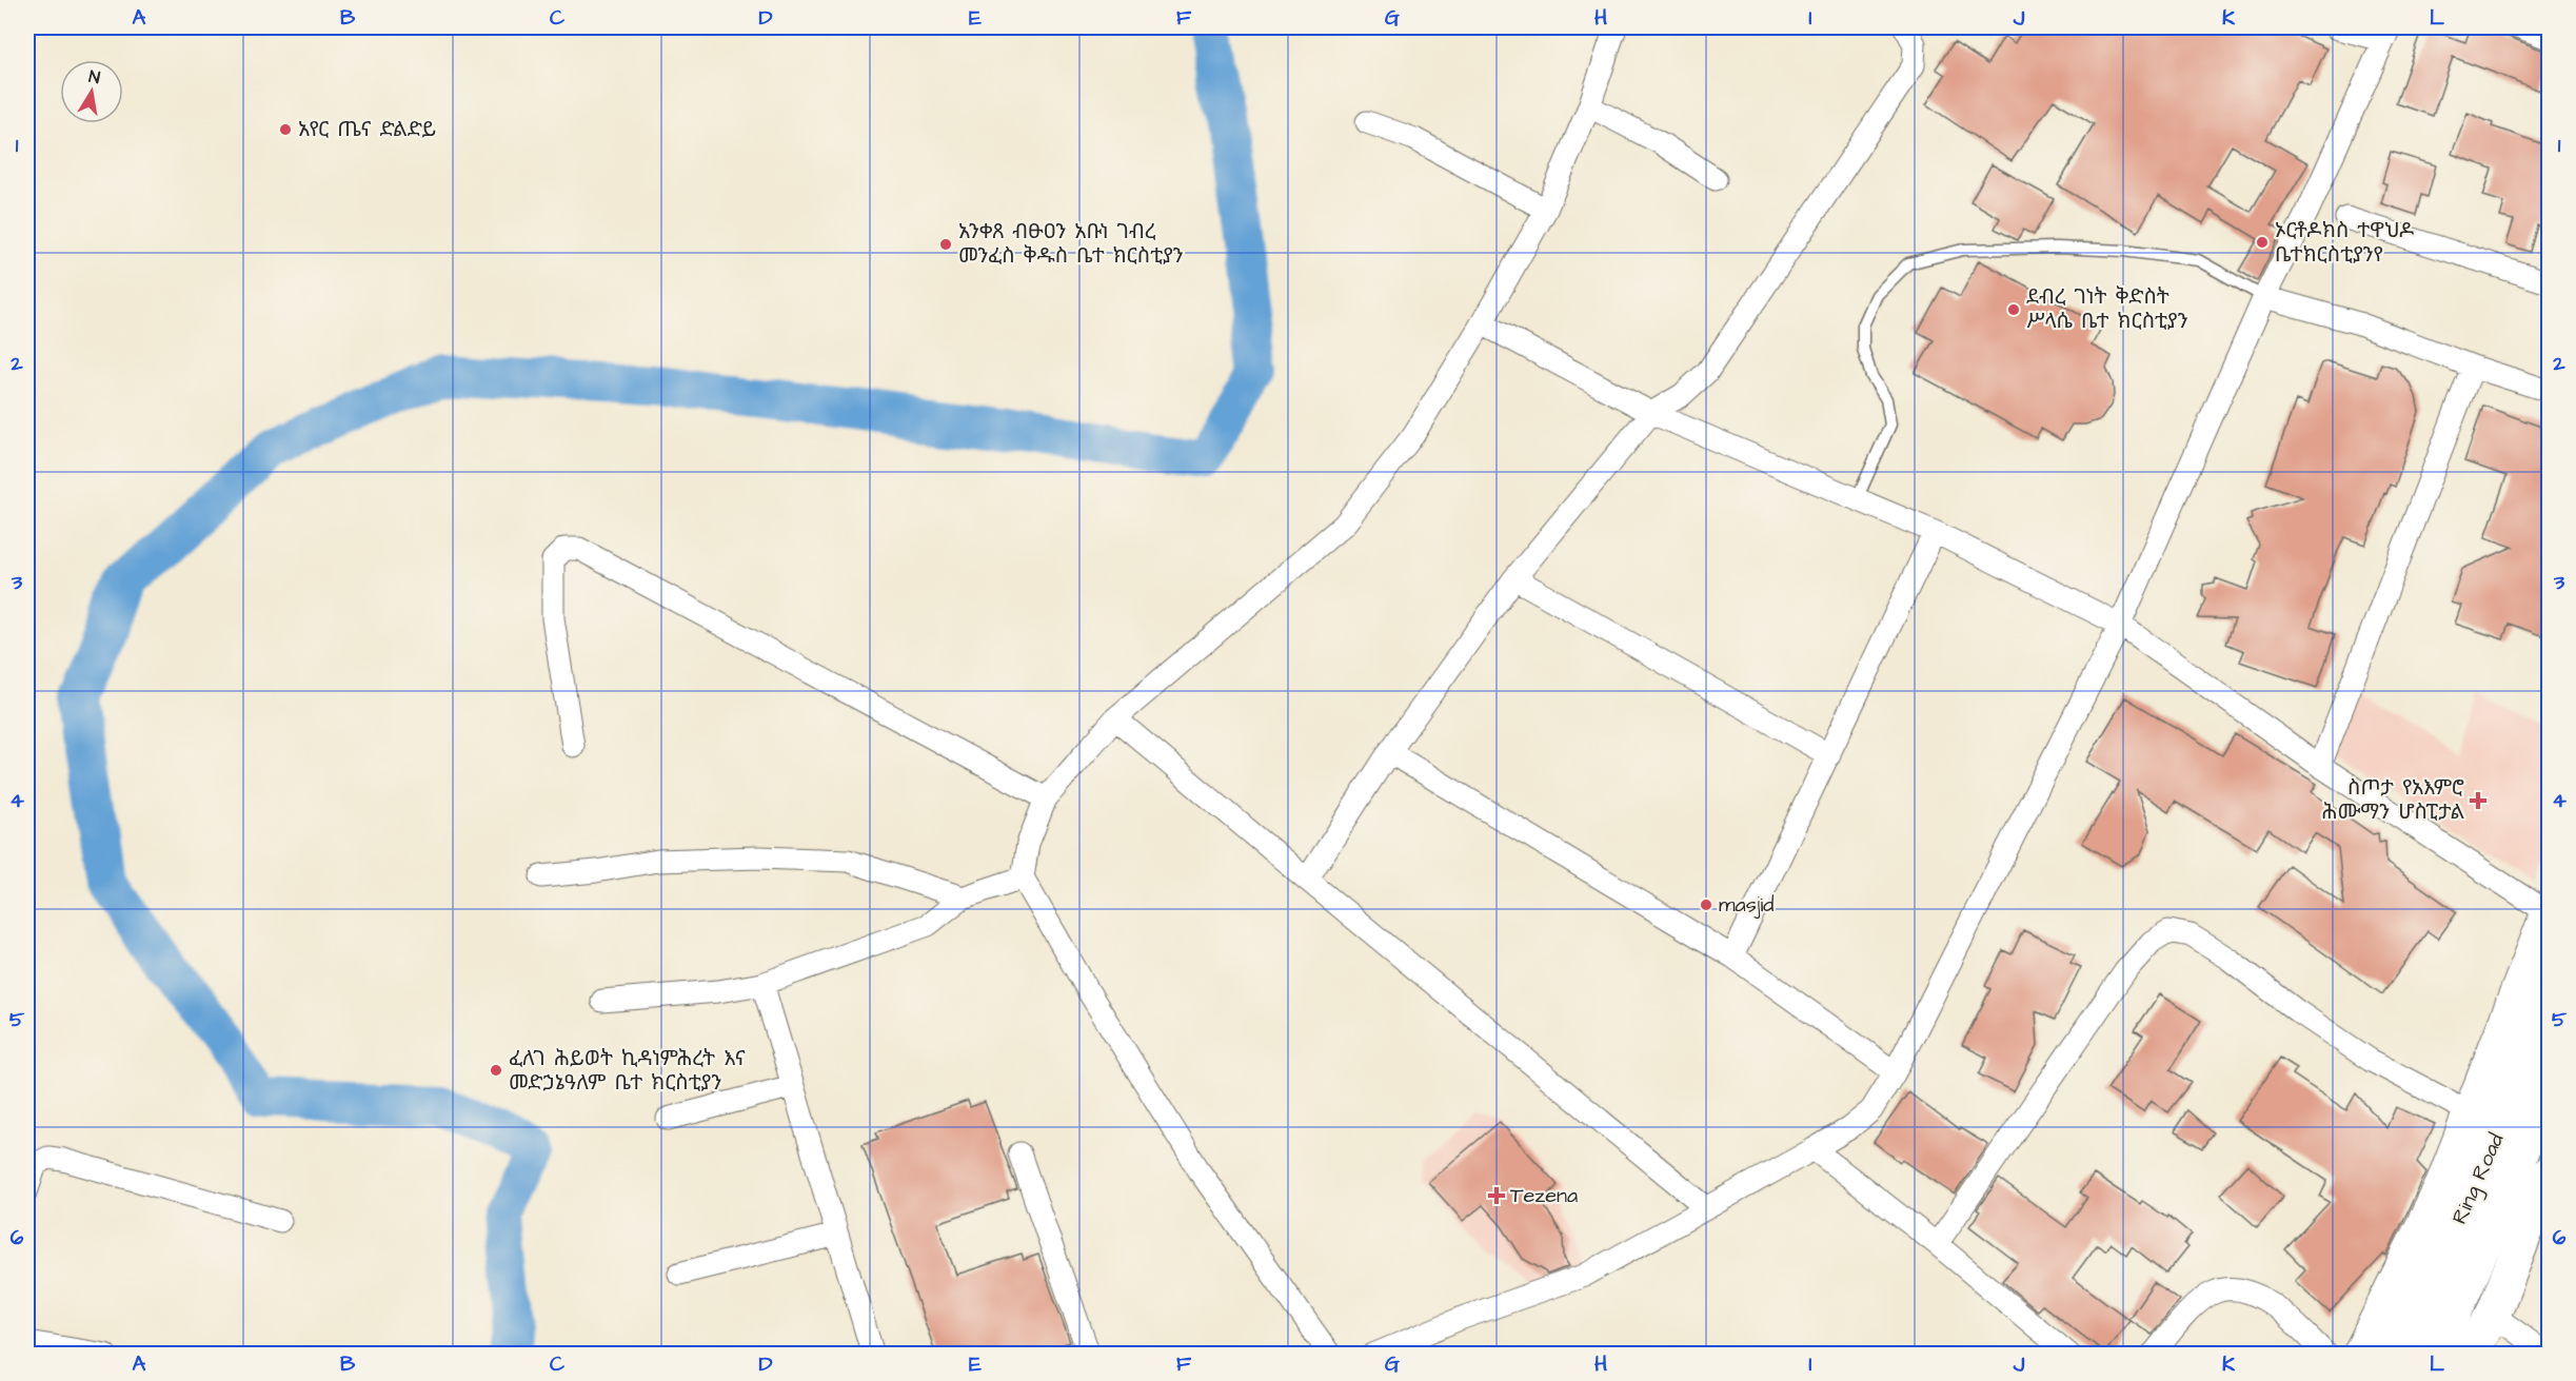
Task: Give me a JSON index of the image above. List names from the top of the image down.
{
  "streets": {
    "main road": ["Ring Road"]
  },
  "places": {
    "other": [
      "አየር ጤና ድልድይ",
      "ኦርቶዶክስ ተዋህዶ ቤተክርስቲያንየ",
      "አንቀጸ ብፁዐን አቡነ ገብረ መንፈስ ቅዱስ ቤተ ክርስቲያን",
      "ደብረ ገነት ቅድስት ሥላሴ ቤተ ክርስቲያን",
      "masjid",
      "ፈለገ ሕይወት ኪዳነምሕረት እና መድኃኔዓለም ቤተ ክርስቲያን"
    ],
    "health": ["ስጦታ የአእምሮ ሕሙማን ሆስፒታል", "Tezena"]
  },
  "north": "top",
  "grid": {
    "columns": [
      "A",
      "B",
      "C",
      "D",
      "E",
      "F",
      "G",
      "H",
      "I",
      "J",
      "K",
      "L"
    ],
    "rows": [
      "1",
      "2",
      "3",
      "4",
      "5",
      "6"
    ]
  }
}
